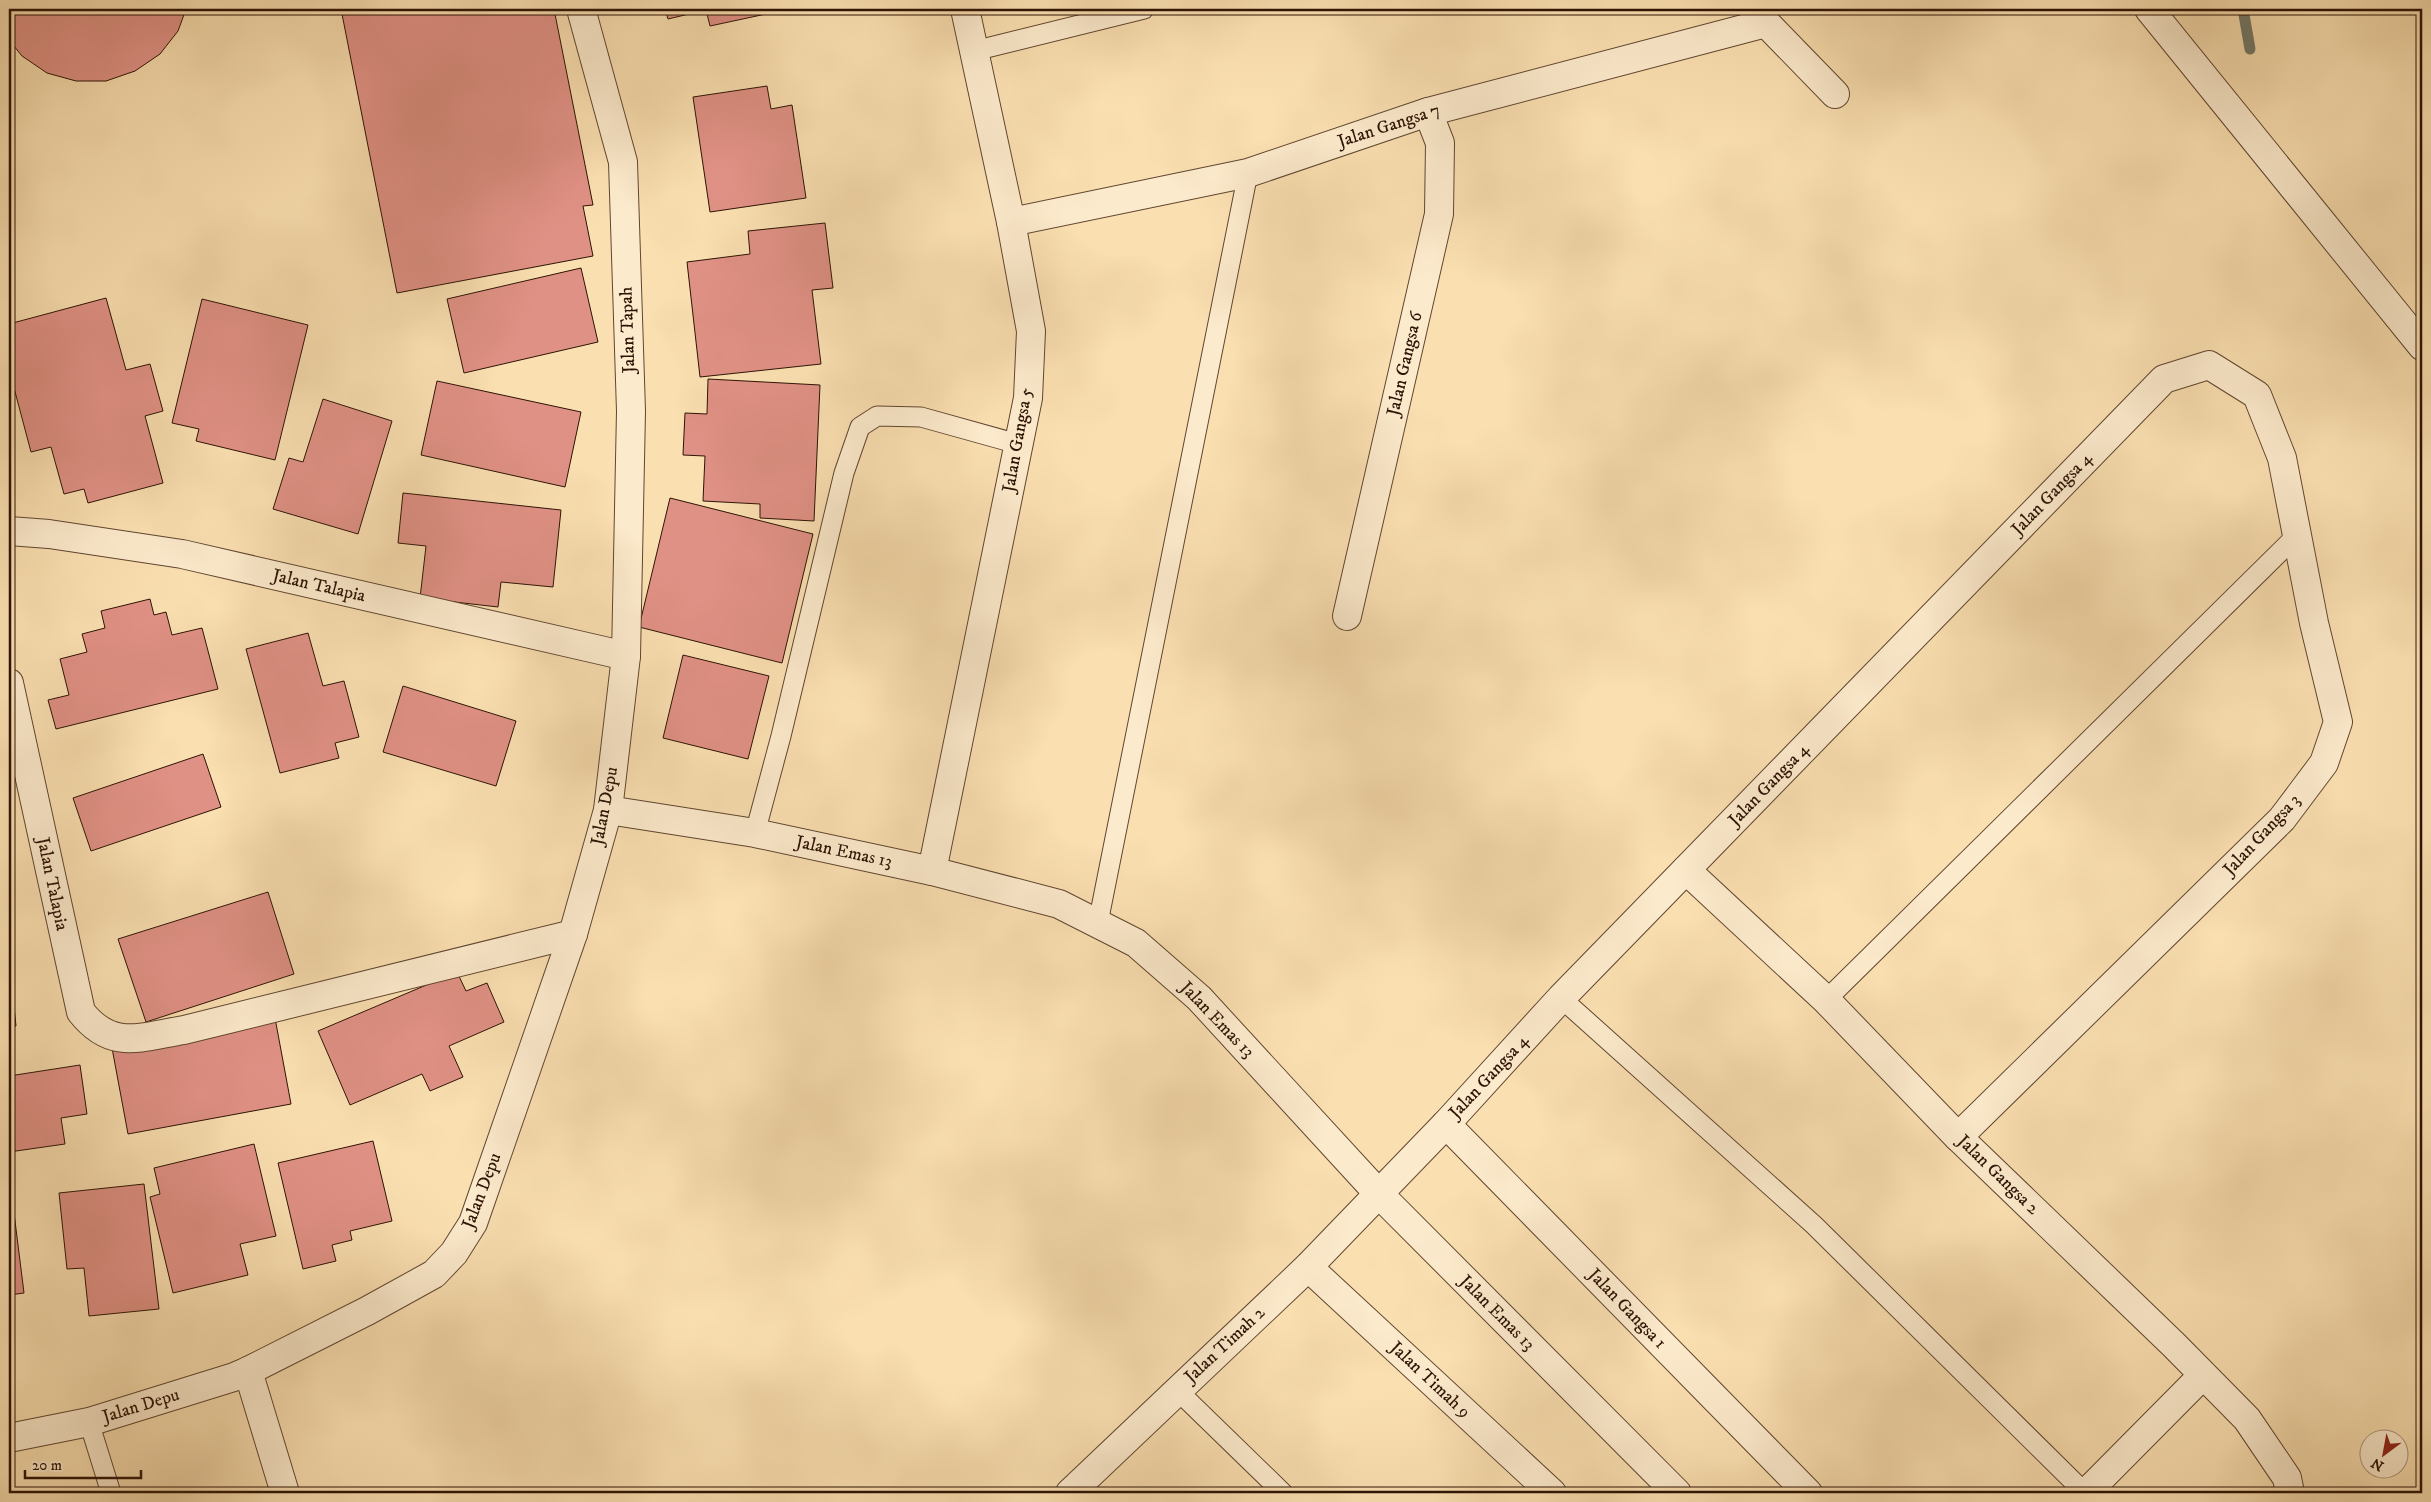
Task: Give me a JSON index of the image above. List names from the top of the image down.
{
  "streets": {
    "street": [
      "Jalan Gangsa 7",
      "Jalan Tapah",
      "Jalan Gangsa 6",
      "Jalan Gangsa 5",
      "Jalan Gangsa 4",
      "Jalan Talapia",
      "Jalan Depu",
      "Jalan Gangsa 3",
      "Jalan Emas 13",
      "Jalan Gangsa 2",
      "Jalan Gangsa 1",
      "Jalan Timah 2",
      "Jalan Timah 9"
    ]
  },
  "crossings": [
    ["Jalan Gangsa 7", "Jalan Gangsa 6"],
    ["Jalan Gangsa 7", "Jalan Gangsa 5"],
    ["Jalan Tapah", "Jalan Talapia"],
    ["Jalan Tapah", "Jalan Depu"],
    ["Jalan Gangsa 5", "Jalan Emas 13"],
    ["Jalan Gangsa 4", "Jalan Gangsa 3"],
    ["Jalan Gangsa 4", "Jalan Emas 13"],
    ["Jalan Gangsa 4", "Jalan Gangsa 2"],
    ["Jalan Gangsa 4", "Jalan Gangsa 1"],
    ["Jalan Gangsa 4", "Jalan Timah 2"],
    ["Jalan Talapia", "Jalan Depu"],
    ["Jalan Depu", "Jalan Emas 13"],
    ["Jalan Gangsa 3", "Jalan Gangsa 2"],
    ["Jalan Emas 13", "Jalan Timah 2"],
    ["Jalan Timah 2", "Jalan Timah 9"]
  ],
  "scale_bar": "20 m",
  "north": "bottom left"
}
